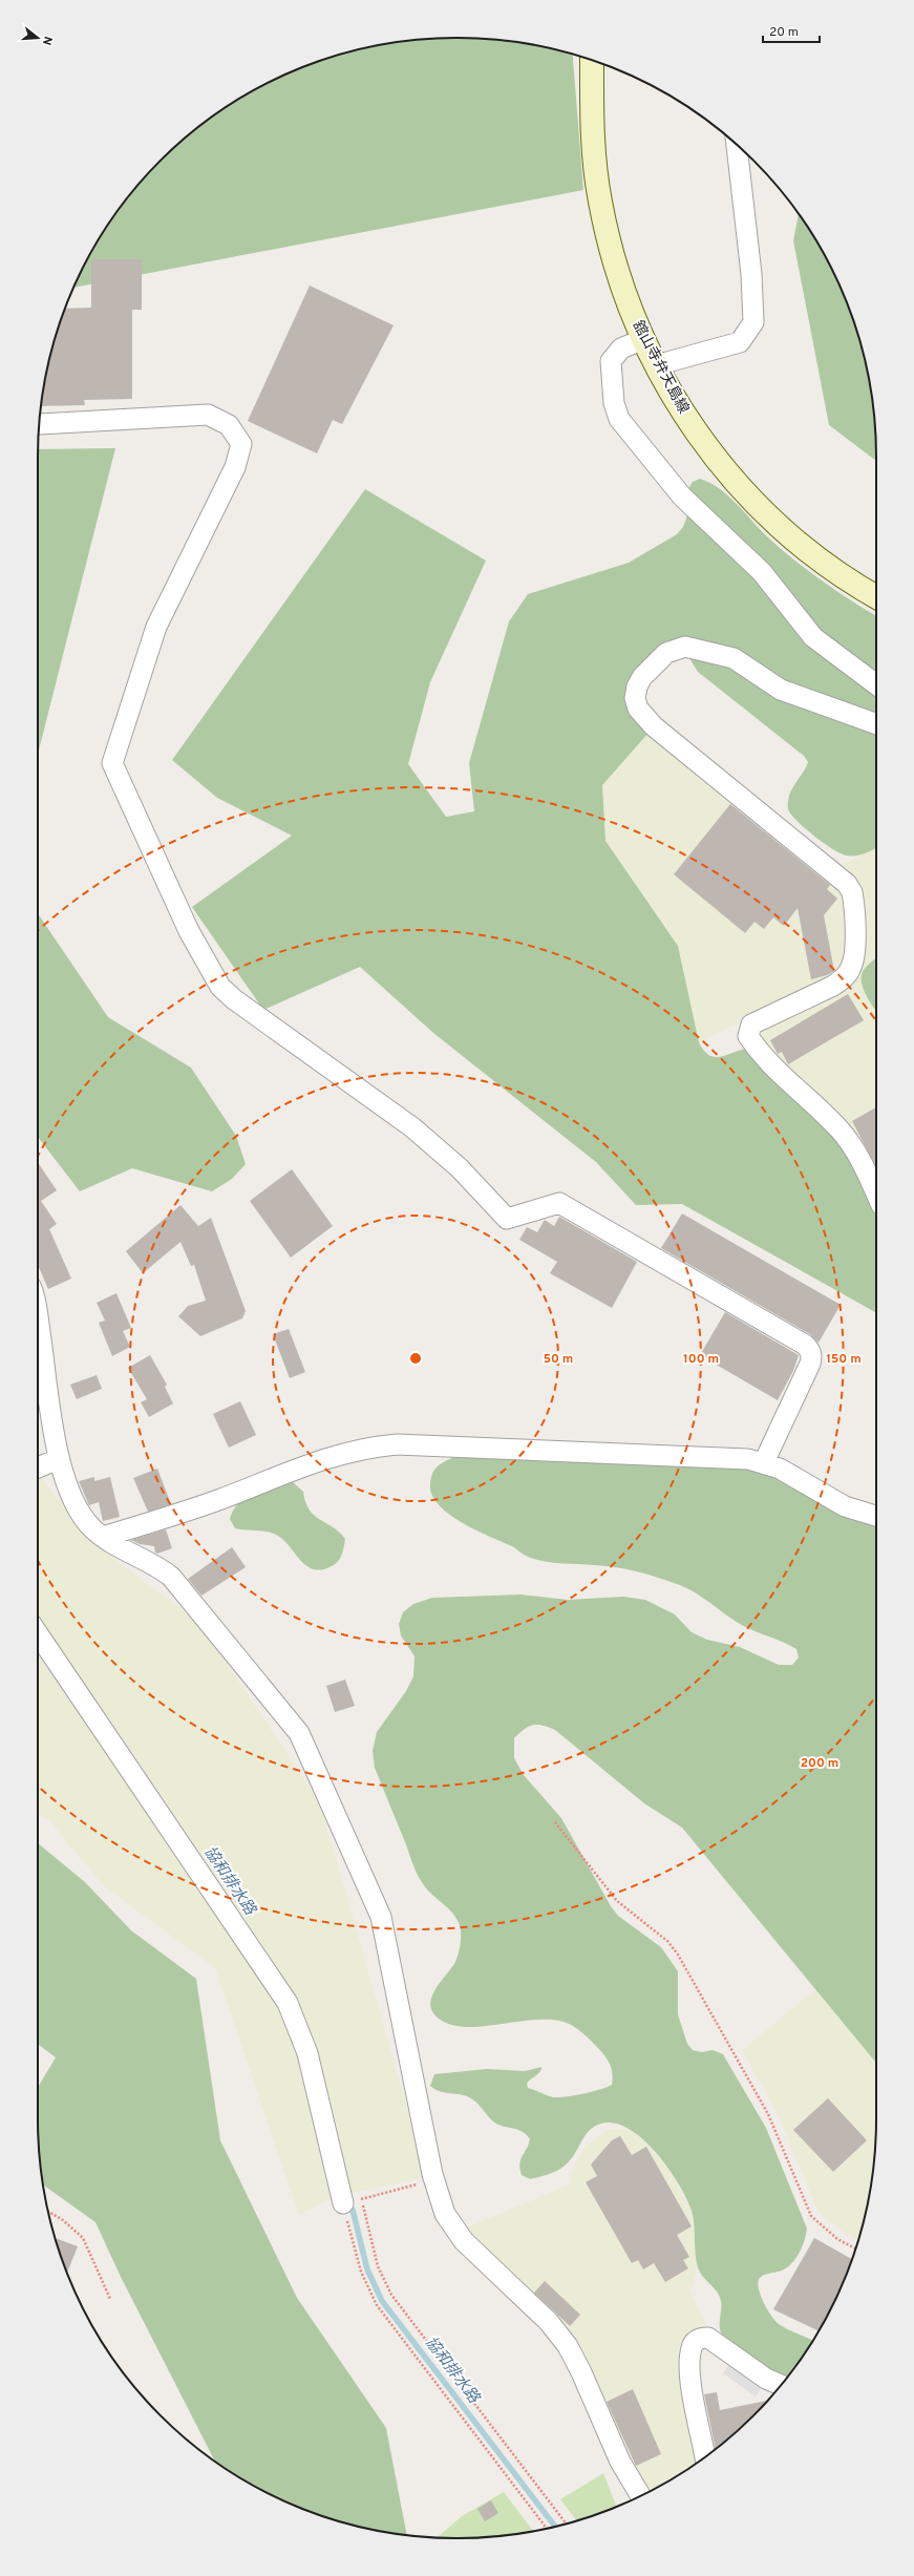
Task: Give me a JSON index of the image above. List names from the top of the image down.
{
  "streets": {
    "main road": ["舘山寺弁天島線"]
  },
  "water": ["協和排水路"],
  "scale_bar": "20 m",
  "north": "right",
  "rings": [
    "50 m",
    "100 m",
    "150 m",
    "200 m"
  ]
}
